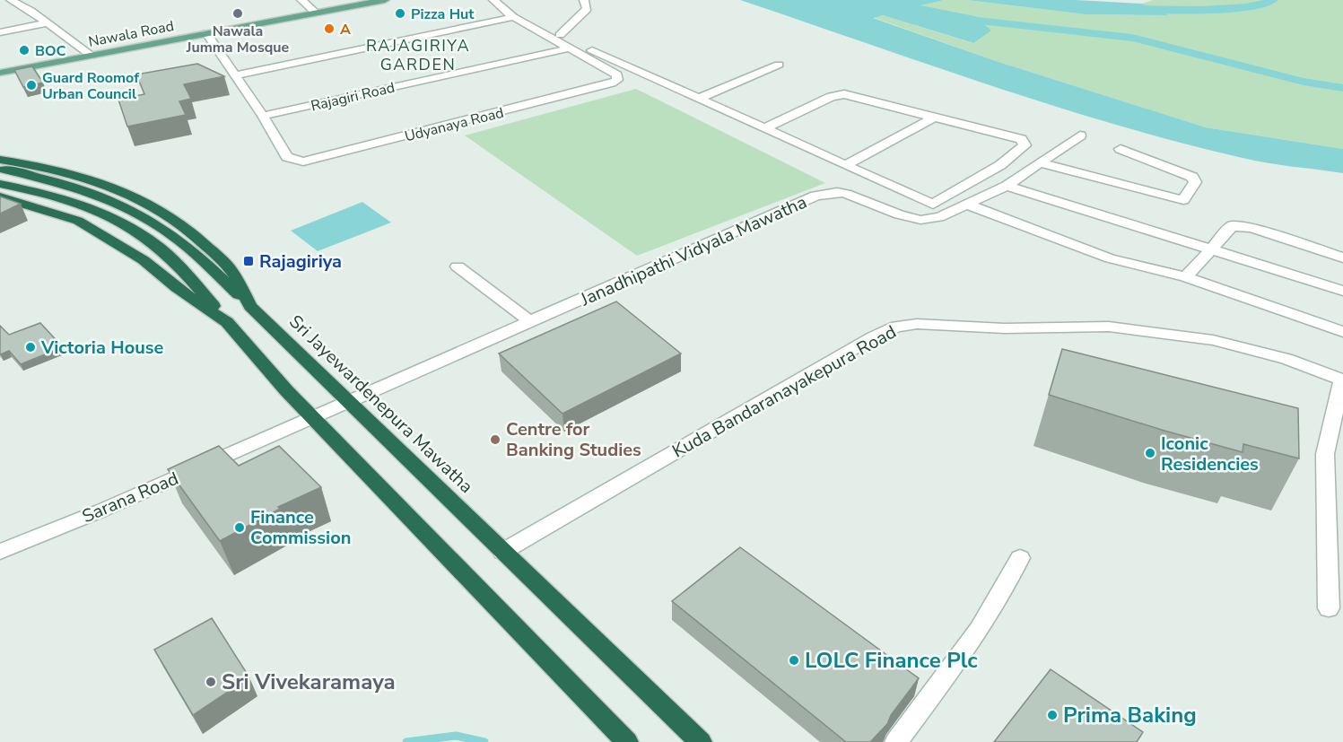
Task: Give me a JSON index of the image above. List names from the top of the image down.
{
  "streets": {
    "highway": ["Sri Jayewardenepura Mawatha"],
    "main road": ["Nawala Road"],
    "street": [
      "Rajagiri Road",
      "Udyanaya Road",
      "Janadhipathi Vidyala Mawatha",
      "Kuda Bandaranayakepura Road",
      "Sarana Road"
    ]
  },
  "crossings": [
    ["Nawala Road", "Udyanaya Road"],
    ["Rajagiri Road", "Udyanaya Road"],
    ["Janadhipathi Vidyala Mawatha", "Sri Jayewardenepura Mawatha"],
    ["Janadhipathi Vidyala Mawatha", "Sarana Road"],
    ["Kuda Bandaranayakepura Road", "Sri Jayewardenepura Mawatha"],
    ["Sri Jayewardenepura Mawatha", "Sarana Road"]
  ],
  "districts": ["RAJAGIRIYA GARDEN"],
  "places": {
    "other": [
      "Nawala Jumma Mosque",
      "Pizza Hut",
      "A",
      "BOC",
      "Guard Roomof Urban Council",
      "Victoria House",
      "Centre for Banking Studies",
      "Iconic Residencies",
      "Finance Commission",
      "LOLC Finance Plc",
      "Sri Vivekaramaya",
      "Prima Baking"
    ],
    "transit": ["Rajagiriya"]
  }
}
